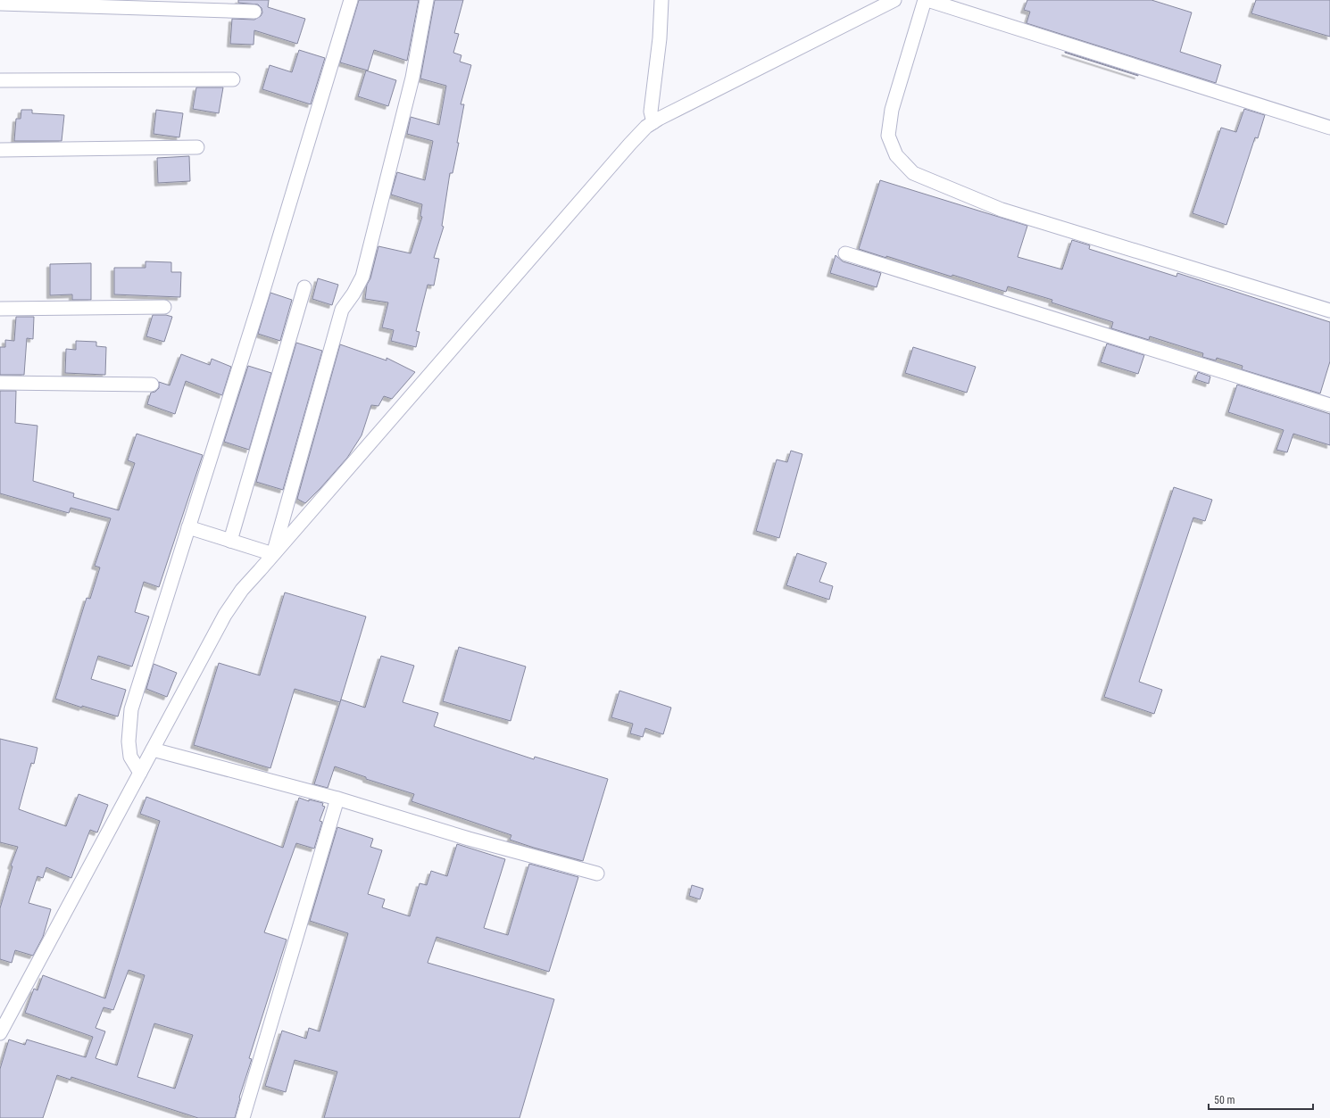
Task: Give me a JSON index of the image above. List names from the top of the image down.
{
  "scale_bar": "50 m"
}
